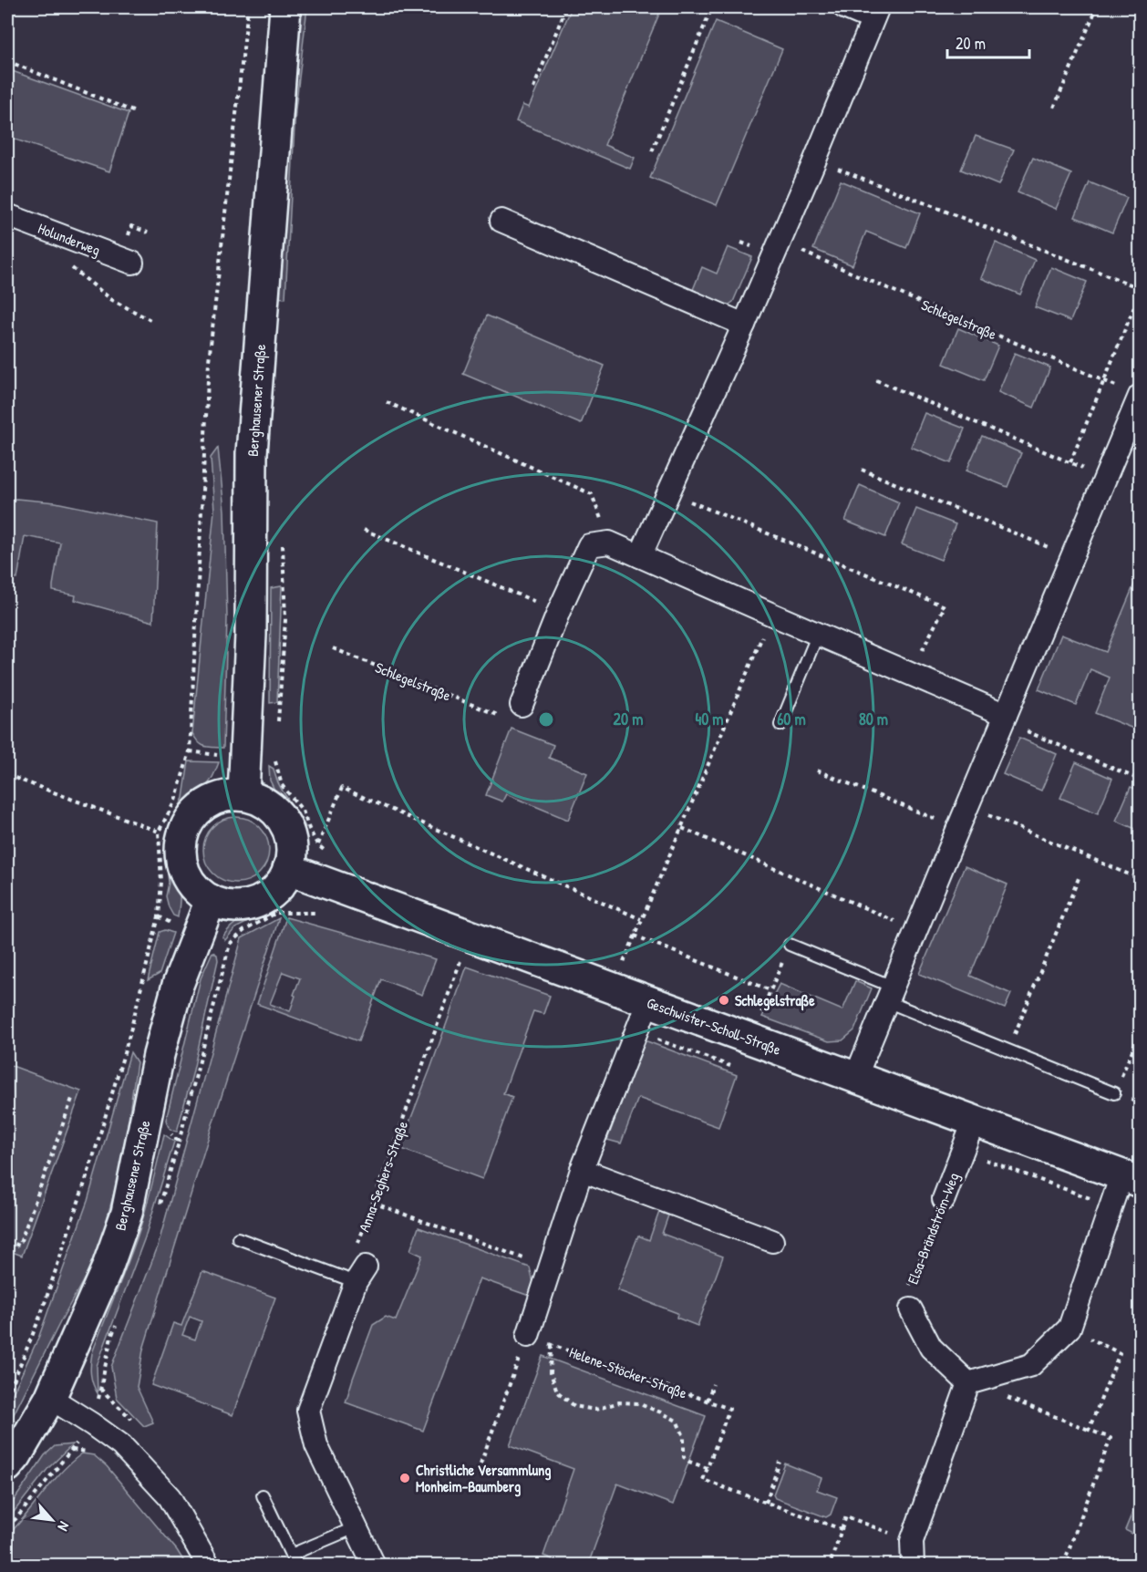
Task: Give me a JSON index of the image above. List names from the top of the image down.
{
  "streets": {
    "street": [
      "Holunderweg",
      "Berghausener Straße",
      "Geschwister-Scholl-Straße",
      "Elsa-Brändström-Weg"
    ],
    "path": ["Schlegelstraße", "Anna-Seghers-Straße", "Helene-Stöcker-Straße"]
  },
  "crossings": [
    ["Berghausener Straße", "Geschwister-Scholl-Straße"],
    ["Geschwister-Scholl-Straße", "Anna-Seghers-Straße"],
    ["Geschwister-Scholl-Straße", "Elsa-Brändström-Weg"]
  ],
  "places": ["Schlegelstraße", "Christliche Versammlung Monheim-Baumberg"],
  "scale_bar": "20 m",
  "north": "bottom right",
  "rings": [
    "20 m",
    "40 m",
    "60 m",
    "80 m"
  ]
}
